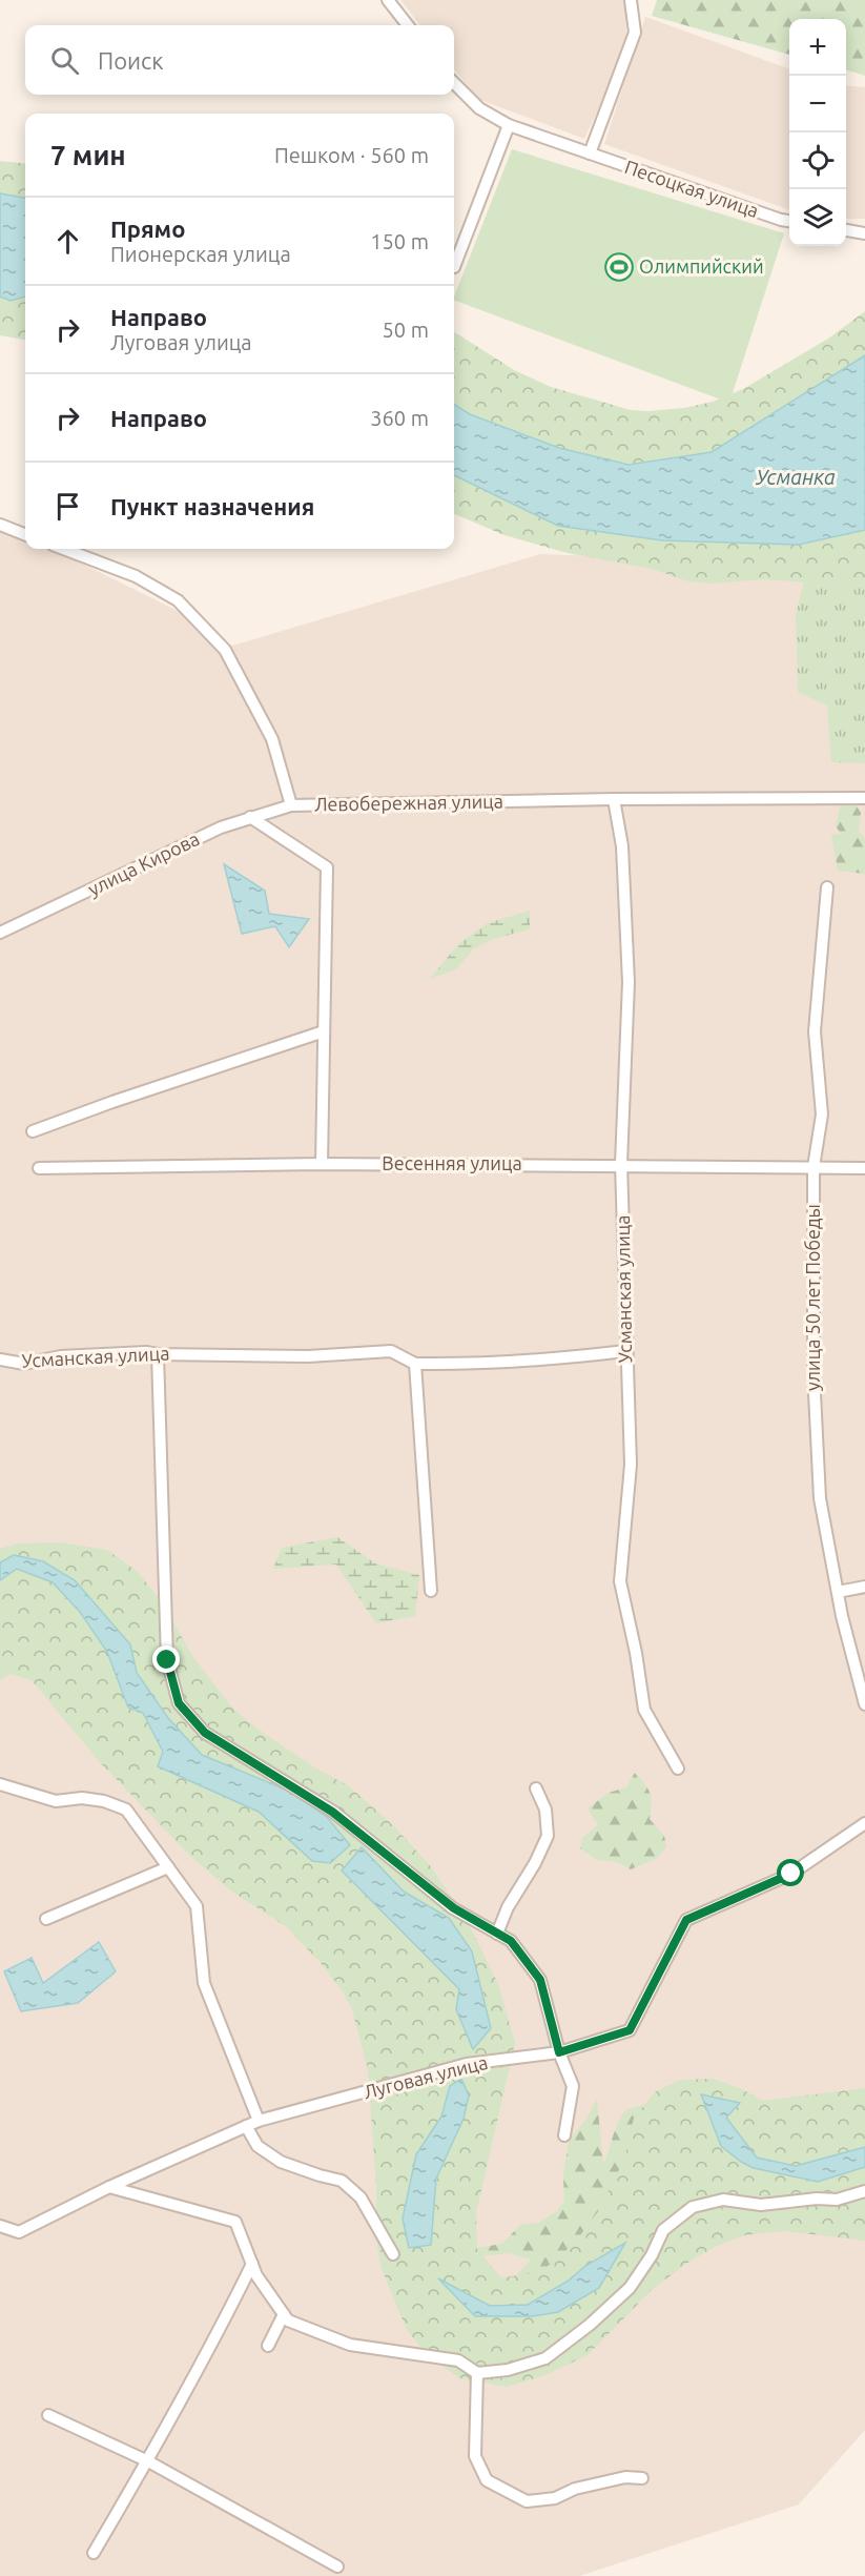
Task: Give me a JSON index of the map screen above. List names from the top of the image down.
{
  "streets": {
    "street": [
      "Песоцкая улица",
      "Левобережная улица",
      "улица Кирова",
      "Весенняя улица",
      "Усманская улица",
      "улица 50 лет Победы",
      "Луговая улица"
    ]
  },
  "crossings": [
    ["Левобережная улица", "улица Кирова"],
    ["Левобережная улица", "Усманская улица"],
    ["Весенняя улица", "Усманская улица"],
    ["Весенняя улица", "улица 50 лет Победы"]
  ],
  "water": ["Усманка"],
  "places": {
    "sports": ["Олимпийский"]
  },
  "page": {
    "map_buttons": ["+", "−"],
    "search": "Поиск",
    "heading": ["7 мин", "Пешком · 560 m"],
    "list": [
      ["Прямо", "Пионерская улица", "150 m"],
      ["Направо", "Луговая улица", "50 m"],
      ["Направо", "360 m"],
      "Пункт назначения"
    ]
  }
}
